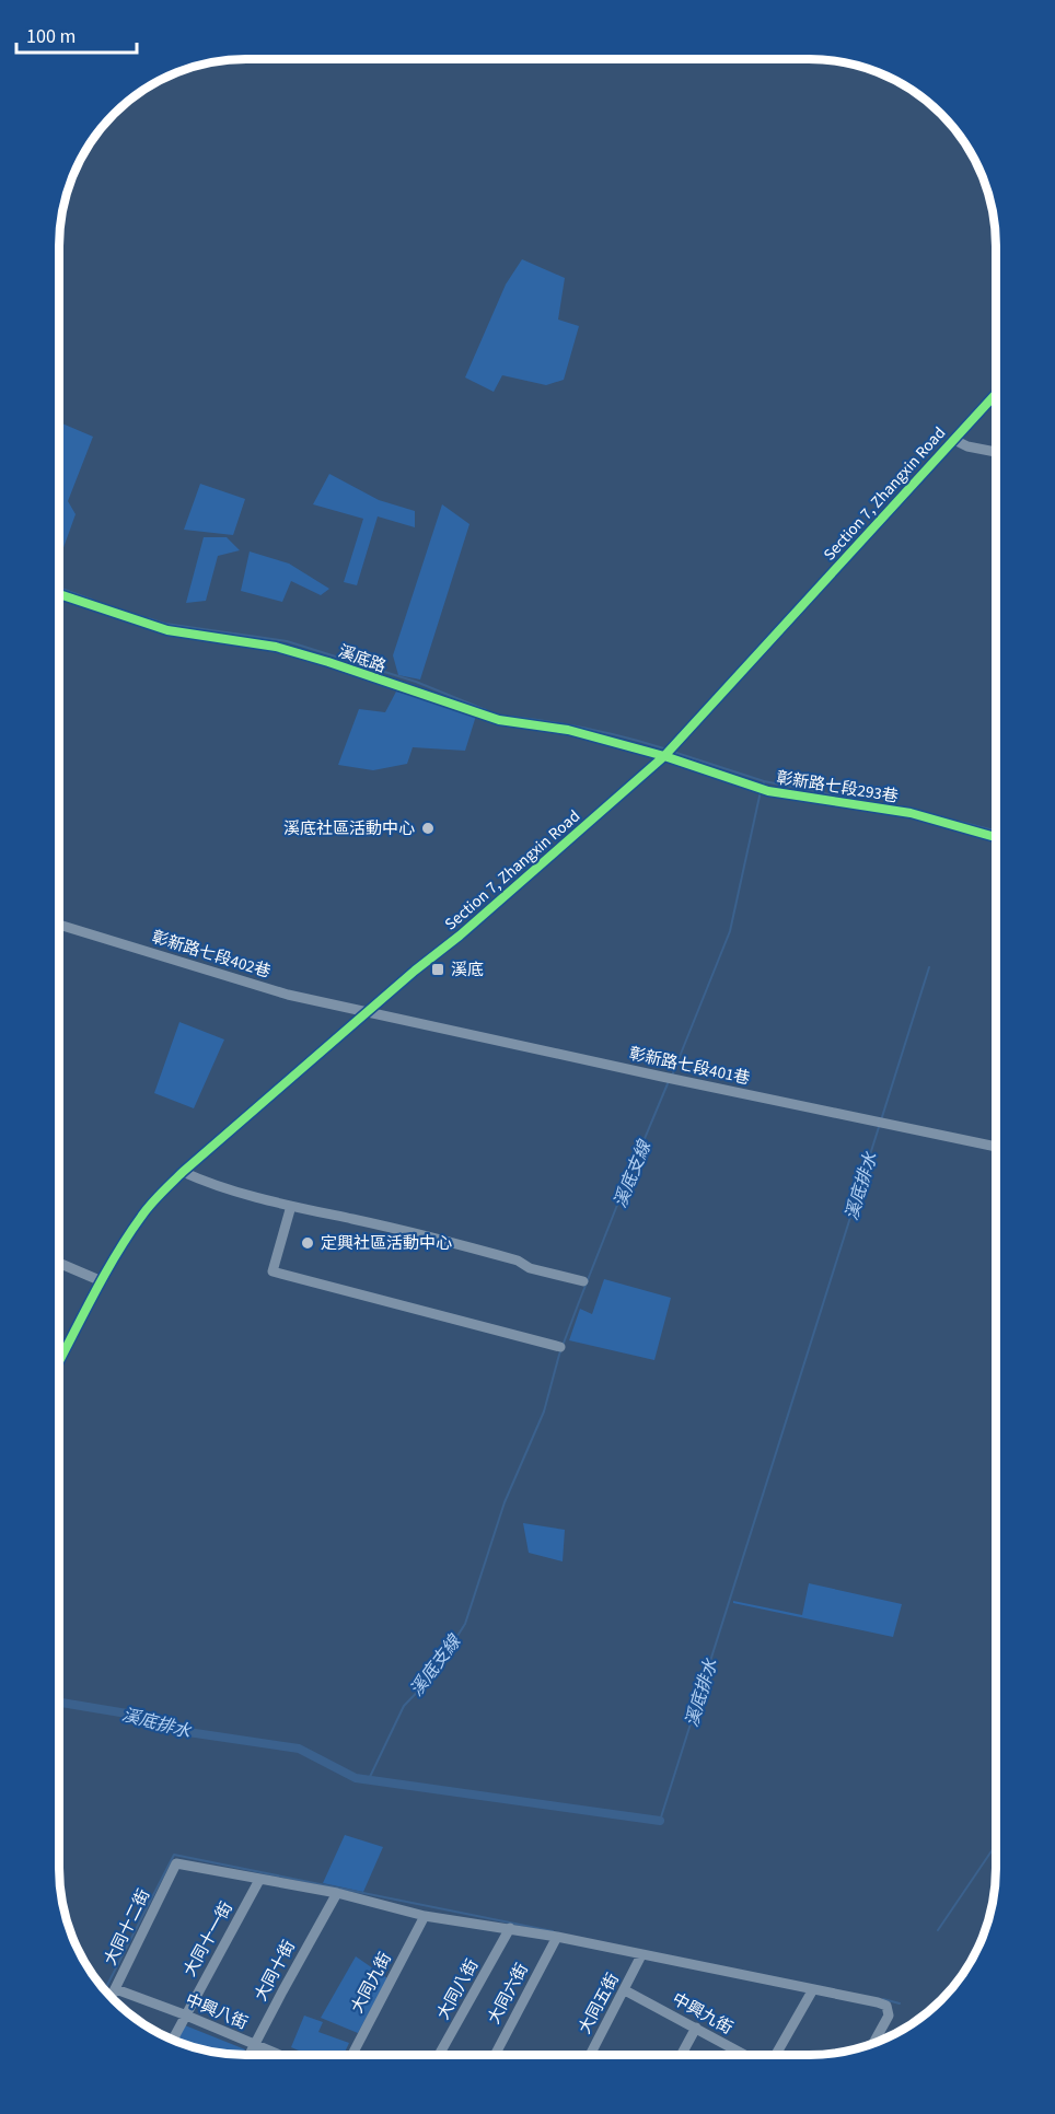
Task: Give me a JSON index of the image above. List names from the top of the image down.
{
  "streets": {
    "street": [
      "Section 7, Zhangxin Road",
      "溪底路",
      "彰新路七段293巷",
      "彰新路七段402巷",
      "彰新路七段401巷",
      "大同十二街",
      "大同十一街",
      "大同十街",
      "大同九街",
      "大同八街",
      "大同六街",
      "大同五街",
      "中興八街",
      "中興九街"
    ]
  },
  "crossings": [
    ["Section 7, Zhangxin Road", "溪底路"],
    ["Section 7, Zhangxin Road", "彰新路七段293巷"],
    ["Section 7, Zhangxin Road", "彰新路七段402巷"],
    ["Section 7, Zhangxin Road", "彰新路七段401巷"],
    ["溪底路", "彰新路七段293巷"],
    ["彰新路七段402巷", "彰新路七段401巷"],
    ["大同十二街", "大同十一街"],
    ["大同十二街", "中興八街"],
    ["大同十一街", "中興八街"],
    ["大同十街", "中興八街"],
    ["大同五街", "中興九街"]
  ],
  "water": ["溪底支線", "溪底排水"],
  "places": {
    "other": ["溪底社區活動中心", "定興社區活動中心"],
    "transit": ["溪底"]
  },
  "scale_bar": "100 m"
}
